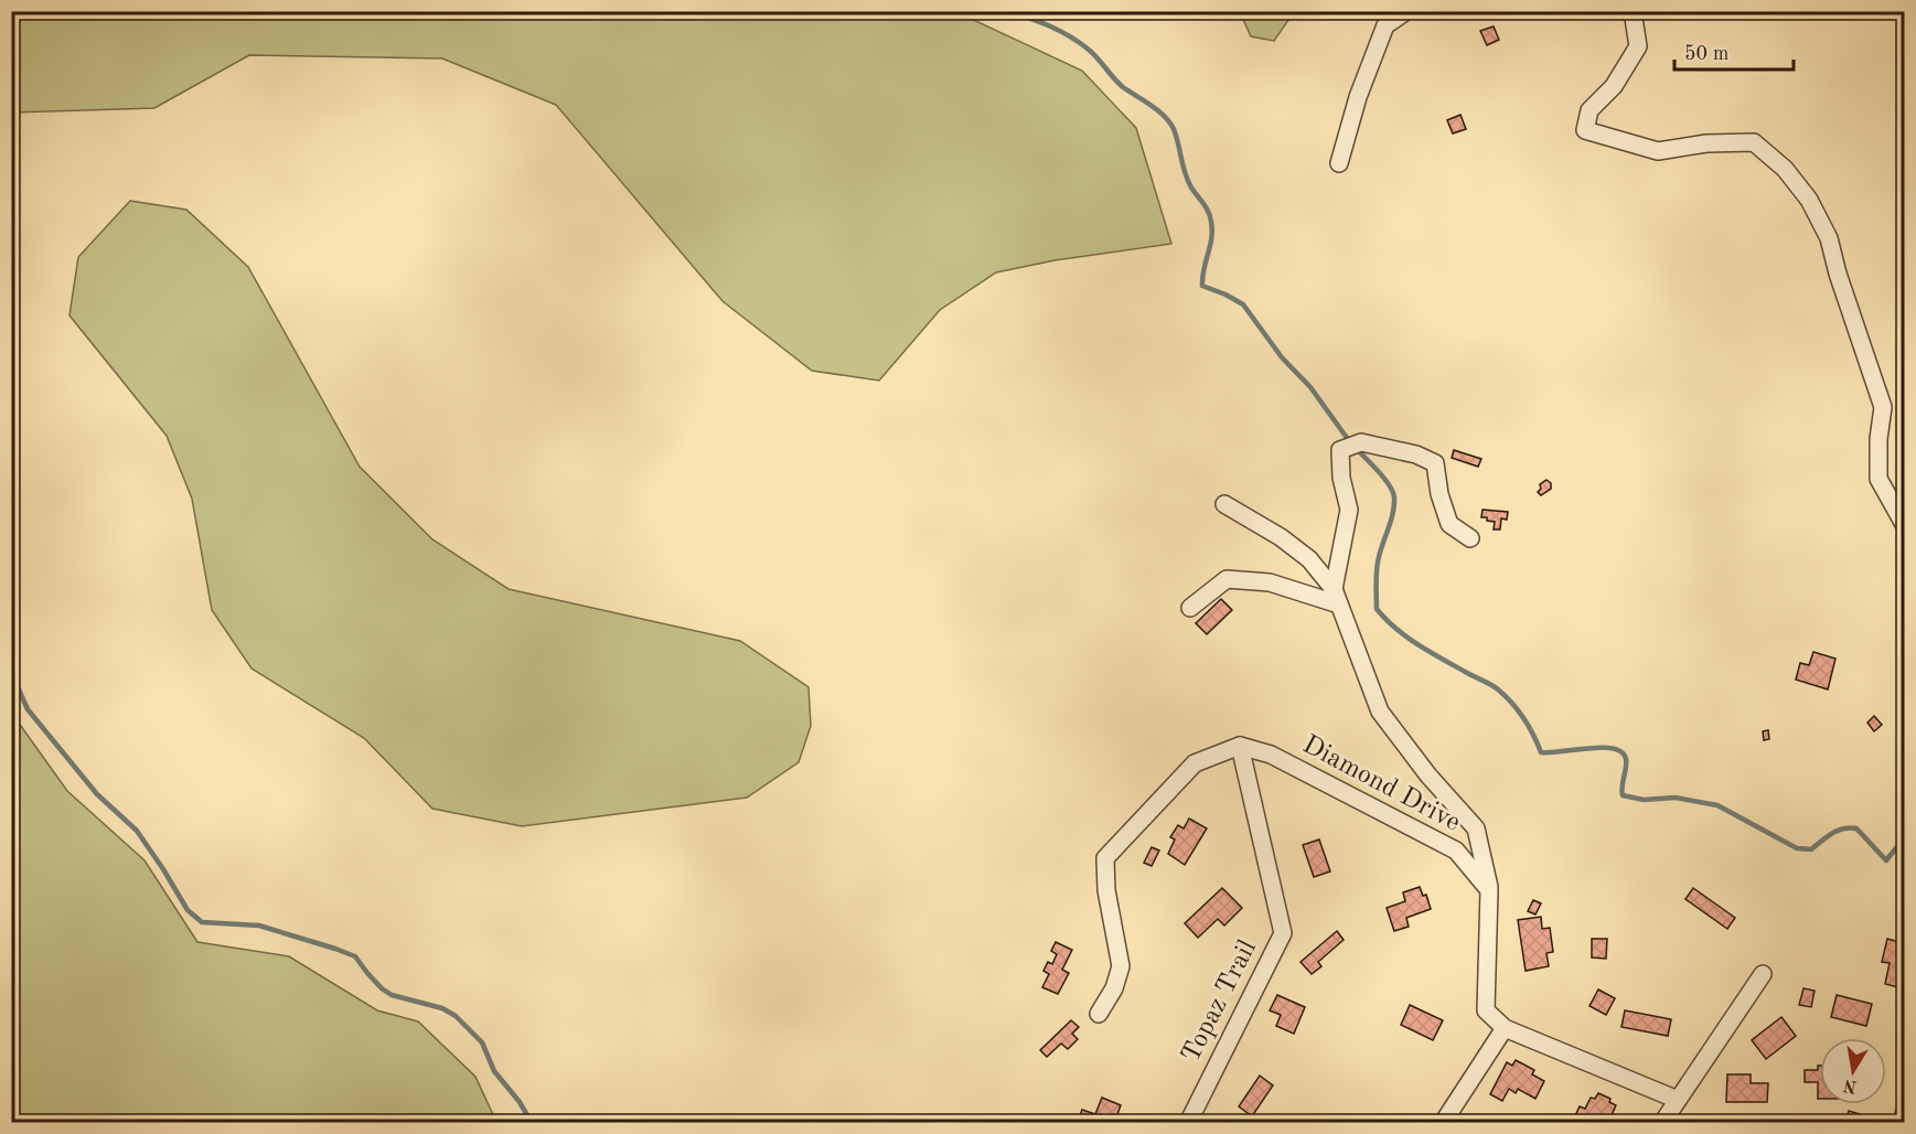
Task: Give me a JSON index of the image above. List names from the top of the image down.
{
  "streets": {
    "street": ["Diamond Drive", "Topaz Trail"]
  },
  "crossings": [
    ["Diamond Drive", "Topaz Trail"]
  ],
  "scale_bar": "50 m",
  "north": "bottom"
}
